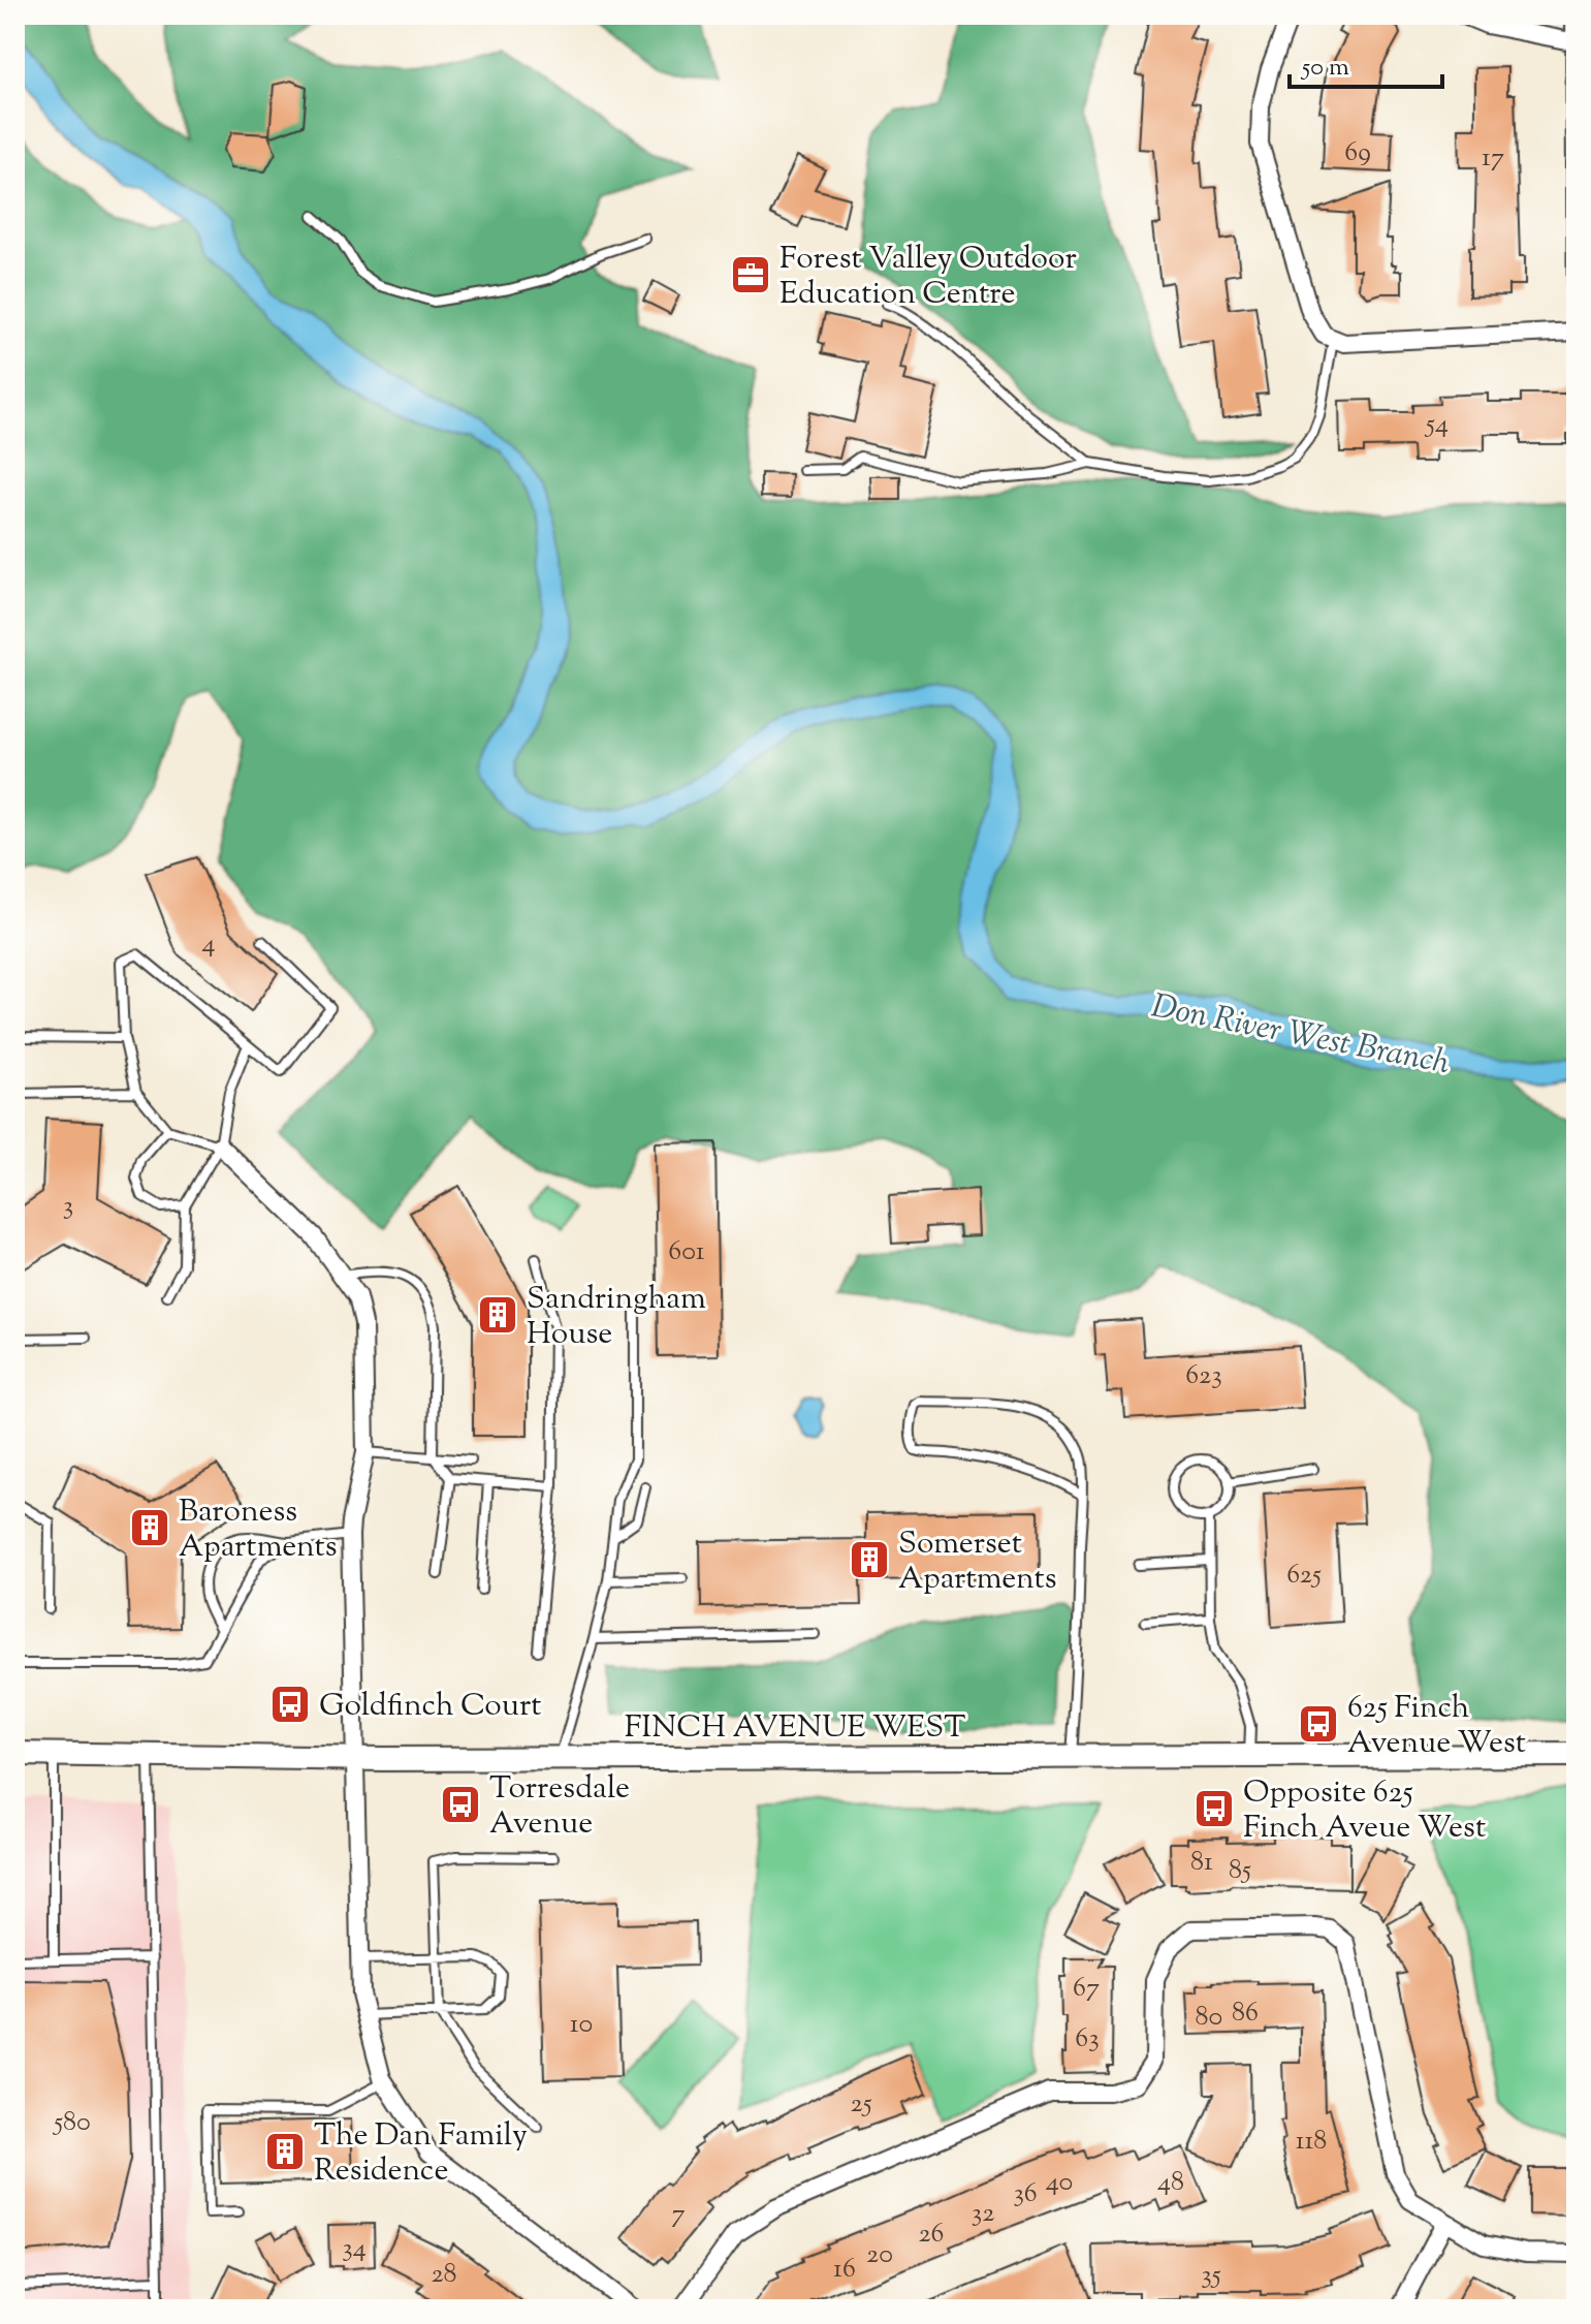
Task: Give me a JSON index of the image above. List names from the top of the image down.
{
  "streets": {
    "main road": ["FINCH AVENUE WEST"]
  },
  "water": ["Don River West Branch"],
  "places": {
    "office": ["Forest Valley Outdoor Education Centre"],
    "building": [
      "Sandringham House",
      "Baroness Apartments",
      "Somerset Apartments",
      "The Dan Family Residence"
    ],
    "bus stop": [
      "Goldfinch Court",
      "625 Finch Avenue West",
      "Torresdale Avenue",
      "Opposite 625 Finch Aveue West"
    ]
  },
  "house_numbers": [
    "69",
    "17",
    "54",
    "4",
    "3",
    "601",
    "623",
    "625",
    "81",
    "85",
    "67",
    "86",
    "80",
    "10",
    "63",
    "25",
    "580",
    "118",
    "40",
    "48",
    "36",
    "32",
    "7",
    "26",
    "34",
    "20",
    "16",
    "28",
    "35"
  ],
  "scale_bar": "50 m"
}
